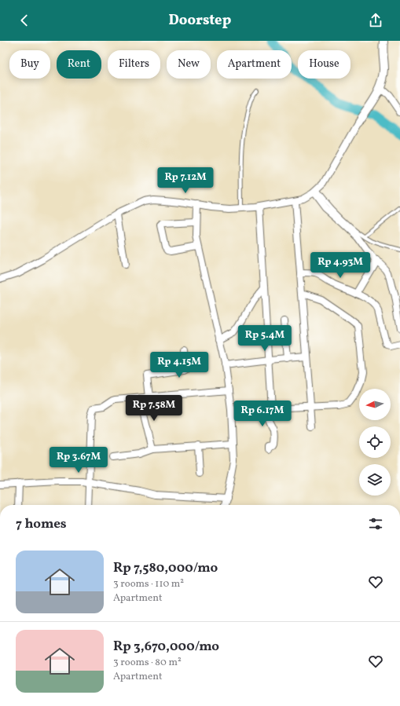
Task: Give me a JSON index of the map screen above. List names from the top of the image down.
{
  "north": "left",
  "page": {
    "header": "Doorstep",
    "chip": [
      "Buy",
      "Rent",
      "Filters",
      "New",
      "Apartment",
      "House"
    ],
    "price": [
      "Rp 7.12M",
      "Rp 4.93M",
      "Rp 5.4M",
      "Rp 4.15M",
      "Rp 7.58M",
      "Rp 6.17M",
      "Rp 3.67M"
    ],
    "heading": "7 homes",
    "list": [
      {
        "name": "Rp 7,580,000/mo",
        "note": "3 rooms · 110 m² · Apartment"
      },
      {
        "name": "Rp 3,670,000/mo",
        "note": "3 rooms · 80 m² · Apartment"
      }
    ]
  }
}
